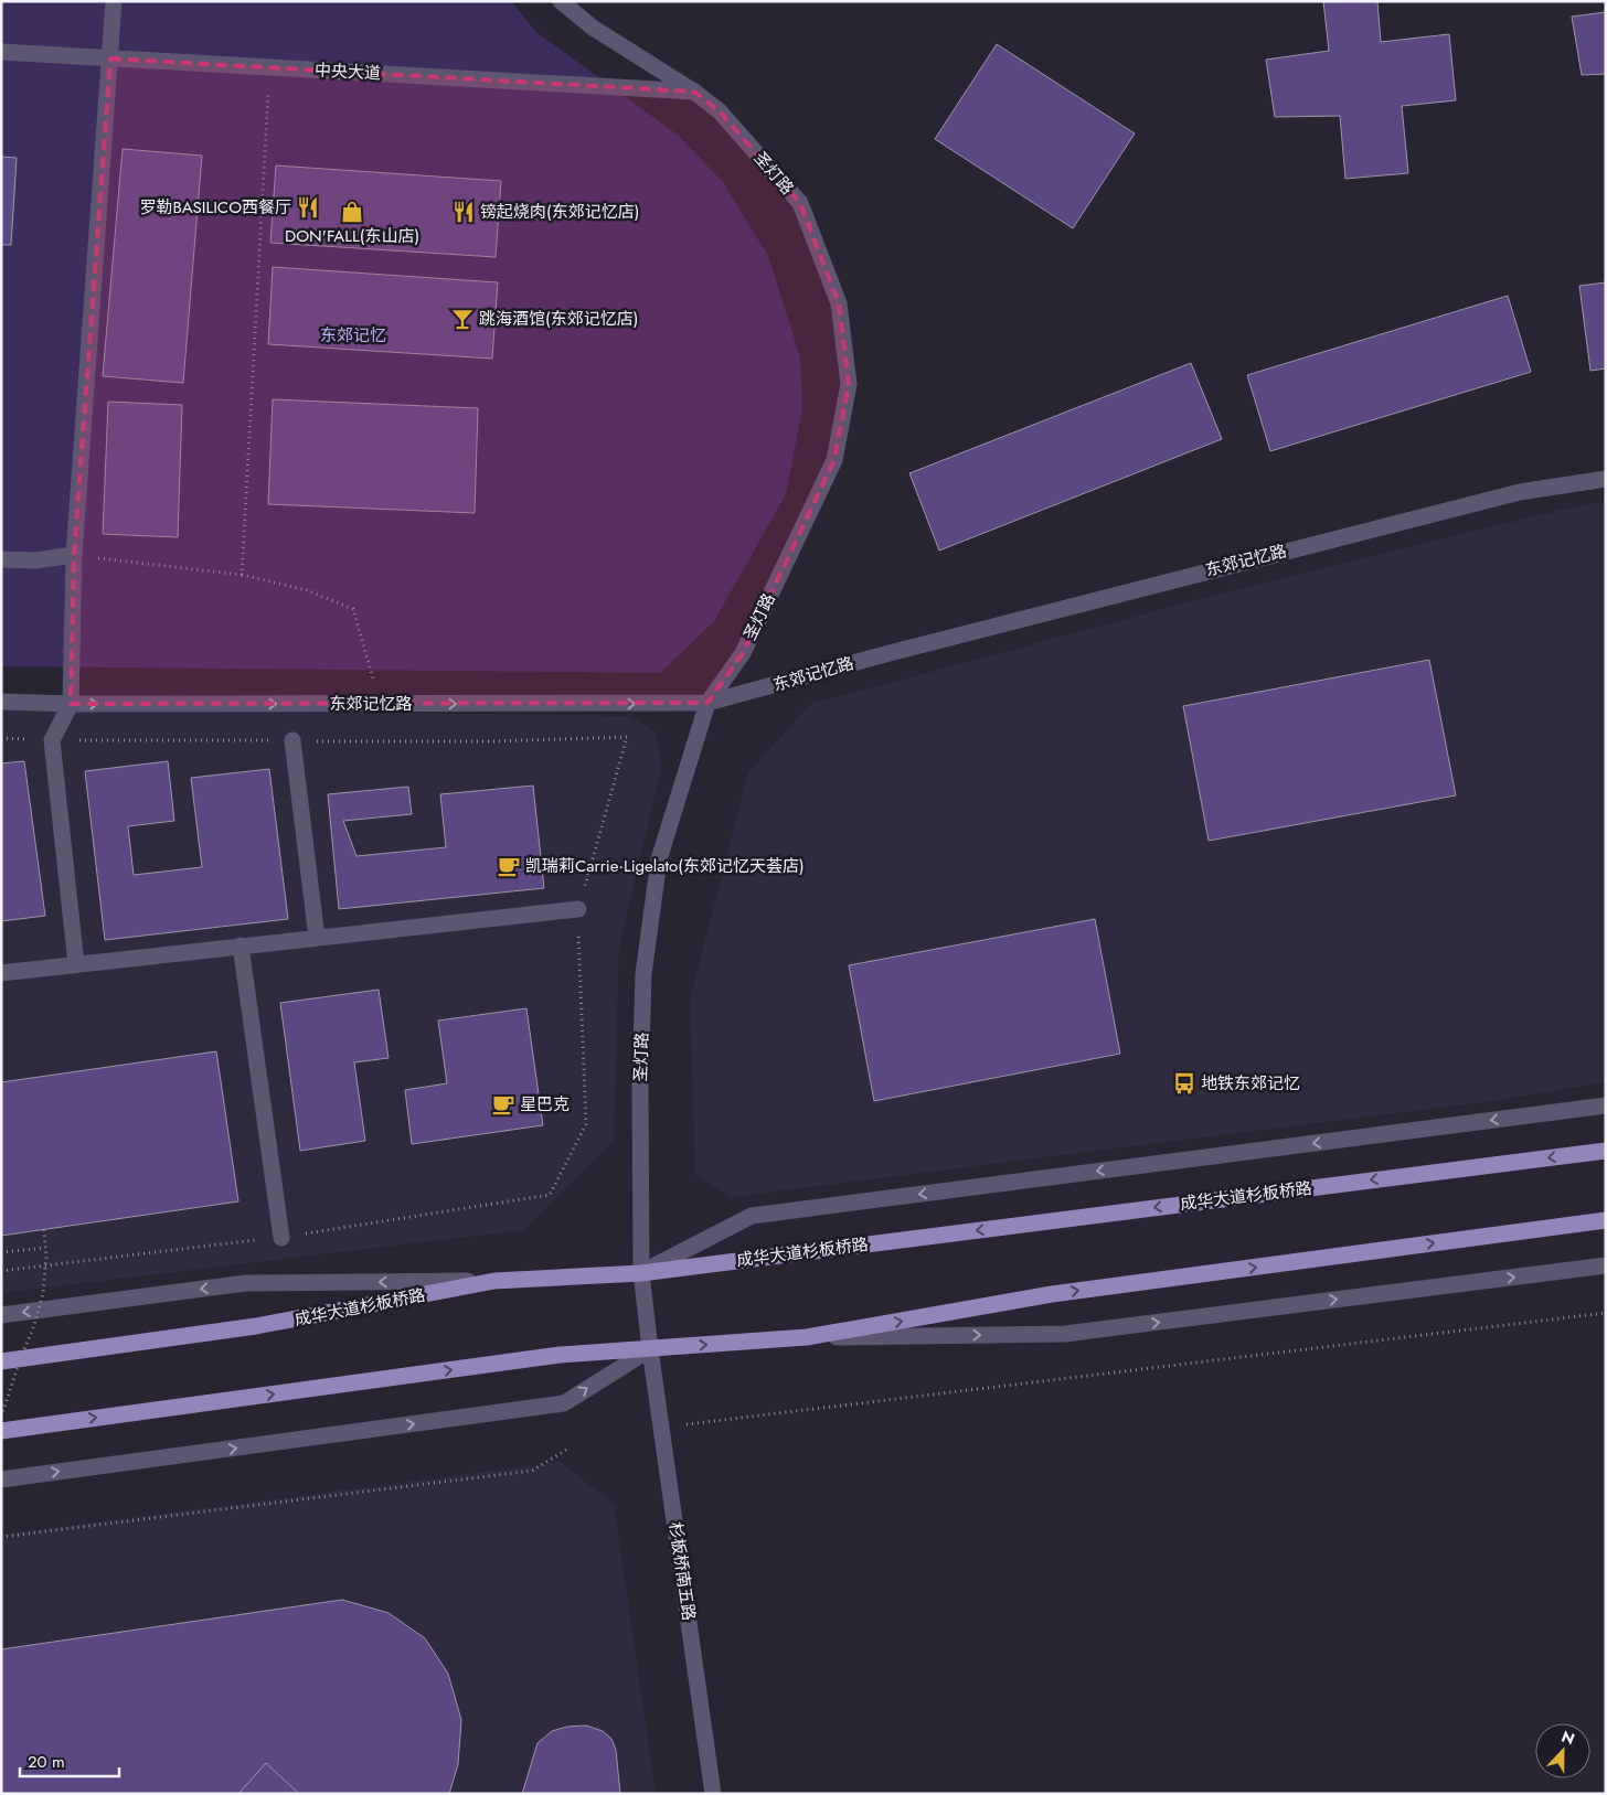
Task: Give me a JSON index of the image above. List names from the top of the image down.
{
  "streets": {
    "main road": ["成华大道杉板桥路"],
    "street": [
      "中央大道",
      "圣灯路",
      "东郊记忆路",
      "杉板桥南五路"
    ]
  },
  "crossings": [
    ["中央大道", "圣灯路"],
    ["圣灯路", "东郊记忆路"],
    ["圣灯路", "成华大道杉板桥路"],
    ["圣灯路", "杉板桥南五路"]
  ],
  "one_way": ["东郊记忆路"],
  "parks": ["东郊记忆"],
  "places": {
    "restaurant": ["罗勒BASILICO西餐厅", "镑起烧肉(东郊记忆店)"],
    "shop": ["DON'FALL(东山店)"],
    "bar": ["跳海酒馆(东郊记忆店)"],
    "cafe": ["凯瑞莉Carrie·Ligelato(东郊记忆天荟店)", "星巴克"],
    "bus stop": ["地铁东郊记忆"]
  },
  "scale_bar": "20 m",
  "north": "top"
}
